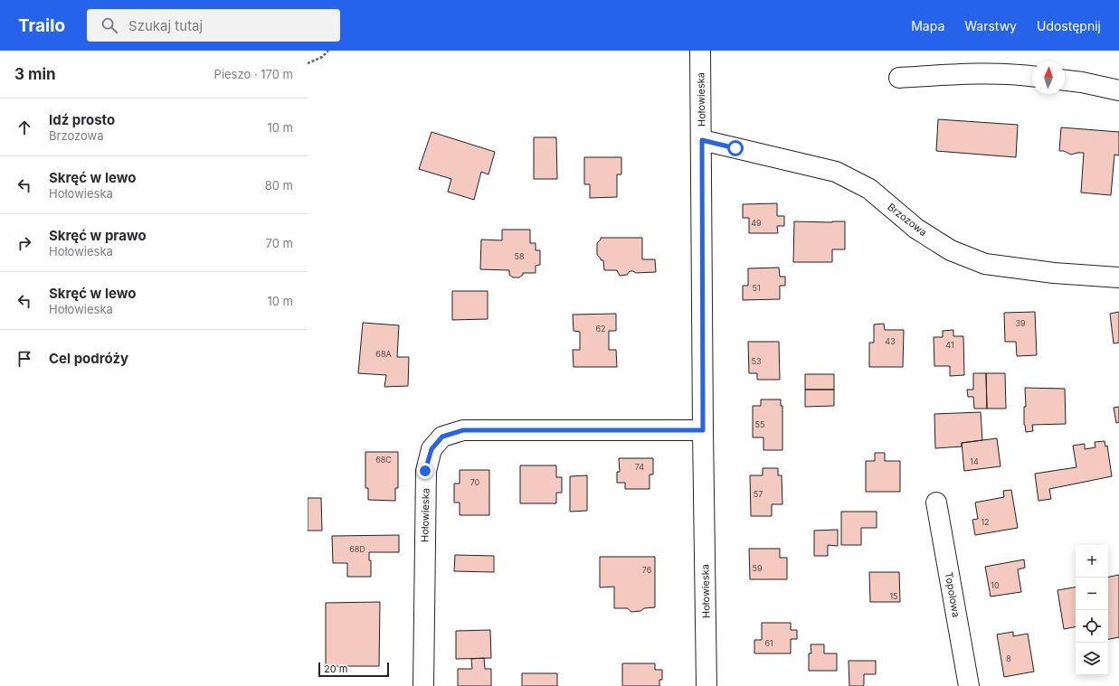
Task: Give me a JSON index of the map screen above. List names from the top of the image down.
{
  "streets": {
    "street": ["Hołowieska", "Brzozowa", "Topolowa"]
  },
  "crossings": [
    ["Hołowieska", "Brzozowa"]
  ],
  "house_numbers": [
    "49",
    "58",
    "51",
    "39",
    "62",
    "43",
    "41",
    "68A",
    "53",
    "55",
    "68C",
    "14",
    "74",
    "70",
    "57",
    "12",
    "68D",
    "59",
    "76",
    "10",
    "15",
    "61",
    "8"
  ],
  "scale_bar": "20 m",
  "north": "top",
  "page": {
    "header": "Trailo",
    "search": "Szukaj tutaj",
    "nav": ["Mapa", "Warstwy", "Udostępnij"],
    "heading": ["3 min", "Pieszo · 170 m"],
    "list": [
      ["Idź prosto", "Brzozowa", "10 m"],
      ["Skręć w lewo", "Hołowieska", "80 m"],
      ["Skręć w prawo", "Hołowieska", "70 m"],
      ["Skręć w lewo", "Hołowieska", "10 m"],
      "Cel podróży"
    ],
    "map_buttons": ["+", "−"],
    "scale": "20 m"
  }
}
